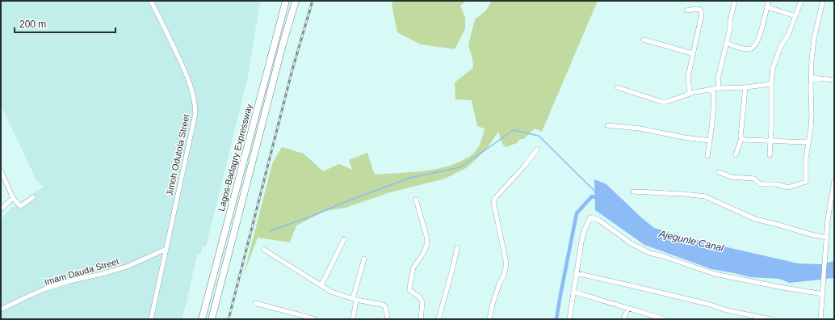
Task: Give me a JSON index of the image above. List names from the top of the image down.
{
  "streets": {
    "highway": ["Lagos-Badagry Expressway"],
    "street": ["Jimoh Odutola Street", "Imam Dauda Street"]
  },
  "crossings": [
    ["Jimoh Odutola Street", "Imam Dauda Street"]
  ],
  "water": ["Ajegunle Canal"],
  "scale_bar": "200 m"
}
